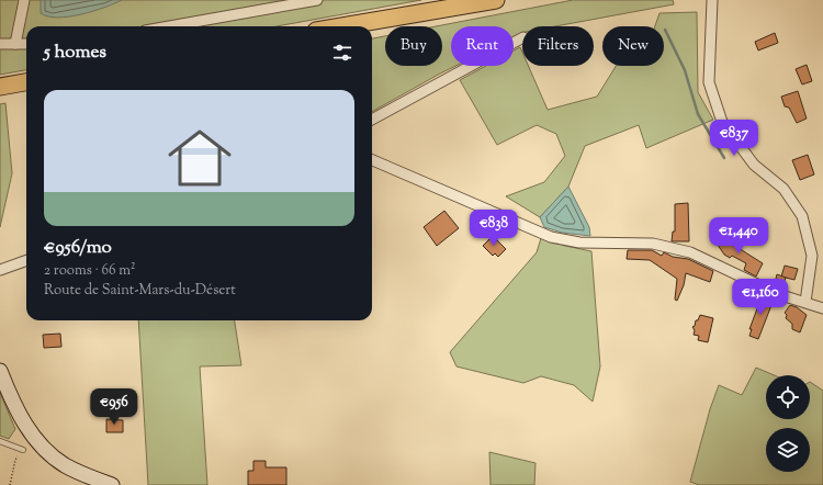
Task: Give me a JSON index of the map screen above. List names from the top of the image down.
{
  "page": {
    "chip": [
      "Buy",
      "Rent",
      "Filters",
      "New"
    ],
    "heading": "5 homes",
    "list": [
      {
        "name": "€956/mo",
        "note": "2 rooms · 66 m² · Route de Saint-Mars-du-Désert"
      }
    ],
    "price": [
      "€837",
      "€838",
      "€1,440",
      "€1,160",
      "€956"
    ]
  }
}
